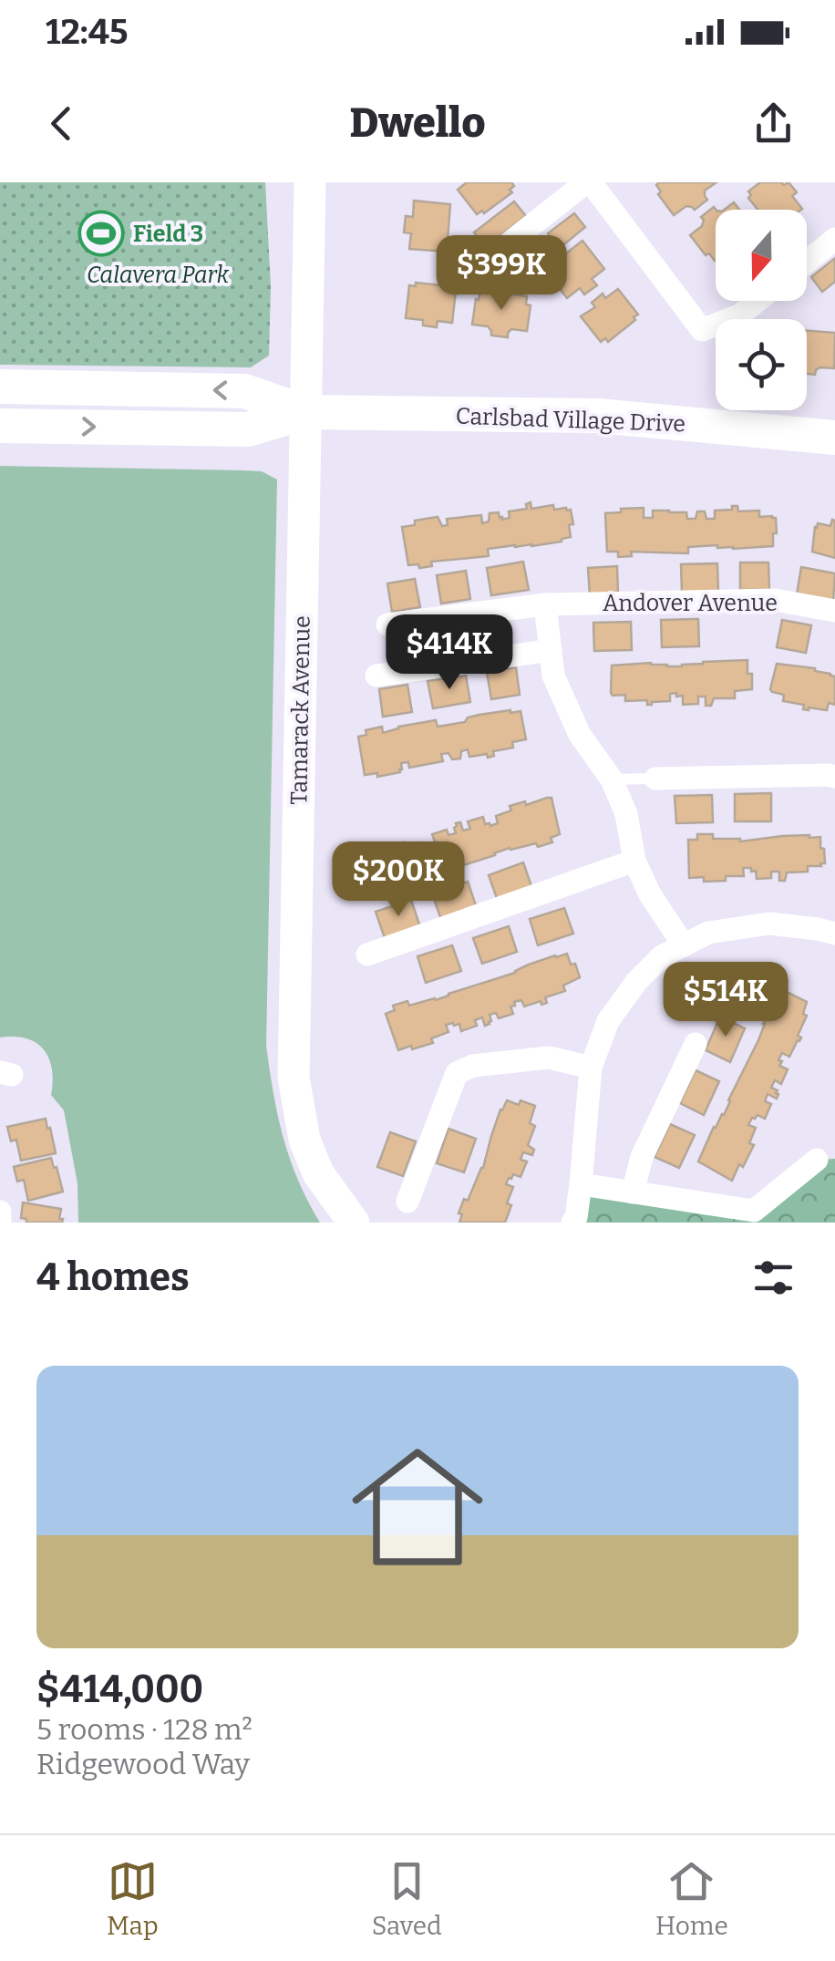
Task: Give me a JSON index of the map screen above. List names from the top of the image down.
{
  "streets": {
    "main road": ["Carlsbad Village Drive", "Tamarack Avenue"],
    "street": ["Andover Avenue"]
  },
  "crossings": [
    ["Carlsbad Village Drive", "Tamarack Avenue"]
  ],
  "parks": ["Calavera Park"],
  "places": {
    "sports": ["Field 3"]
  },
  "north": "bottom",
  "page": {
    "status": "12:45",
    "header": "Dwello",
    "price": [
      "$399K",
      "$414K",
      "$200K",
      "$514K"
    ],
    "heading": "4 homes",
    "list": [
      {
        "name": "$414,000",
        "note": "5 rooms · 128 m² · Ridgewood Way"
      }
    ],
    "tabs": ["Map", "Saved", "Home"]
  }
}
